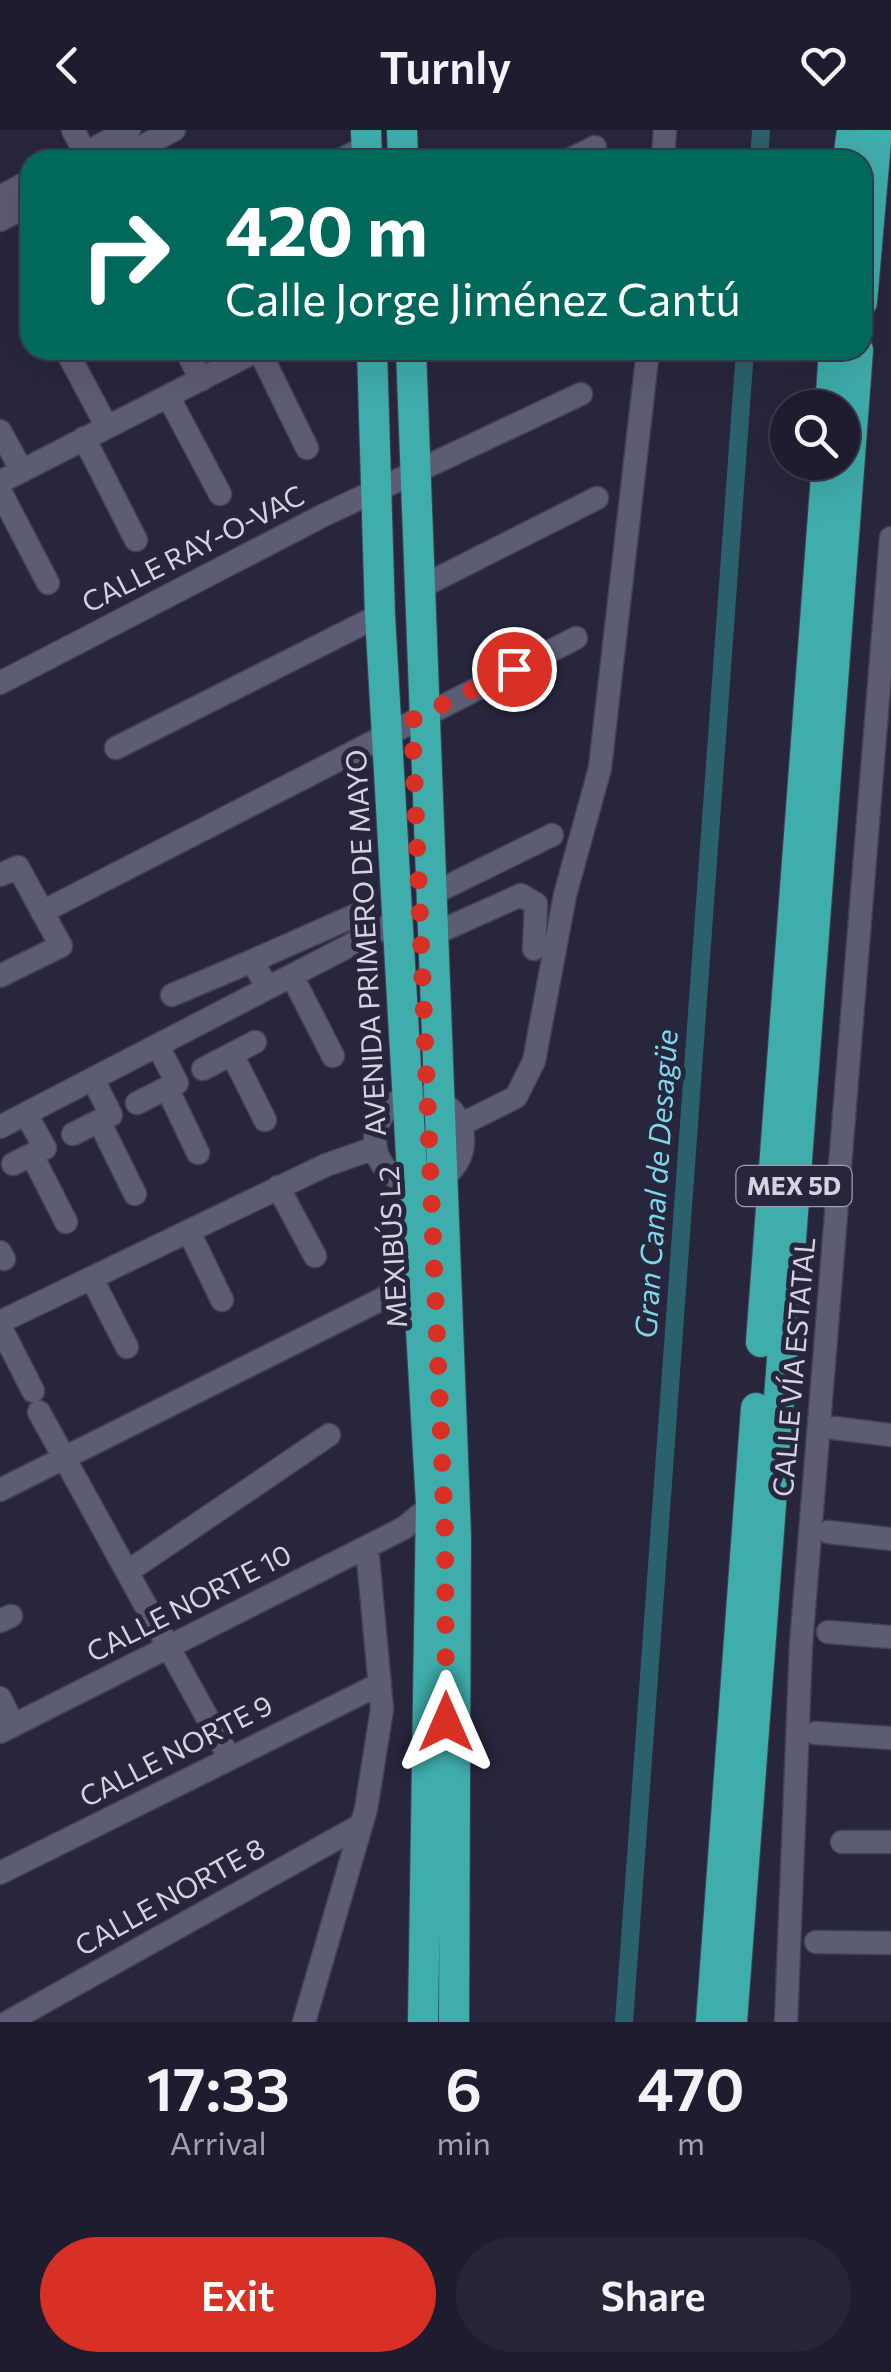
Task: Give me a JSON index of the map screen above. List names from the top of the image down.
{
  "streets": {
    "highway": ["AVENIDA PRIMERO DE MAYO", "MEX 5D"],
    "street": [
      "CALLE RAY-O-VAC",
      "CALLE VÍA ESTATAL",
      "CALLE NORTE 10",
      "CALLE NORTE 9",
      "CALLE NORTE 8"
    ]
  },
  "crossings": [
    ["CALLE RAY-O-VAC", "AVENIDA PRIMERO DE MAYO"]
  ],
  "water": ["Gran Canal de Desagüe"],
  "page": {
    "header": "Turnly",
    "turn": ["420 m", "Calle Jorge Jiménez Cantú"],
    "eta": [
      "17:33",
      "Arrival",
      "6",
      "min",
      "470",
      "m"
    ],
    "buttons": ["Exit", "Share"]
  }
}
